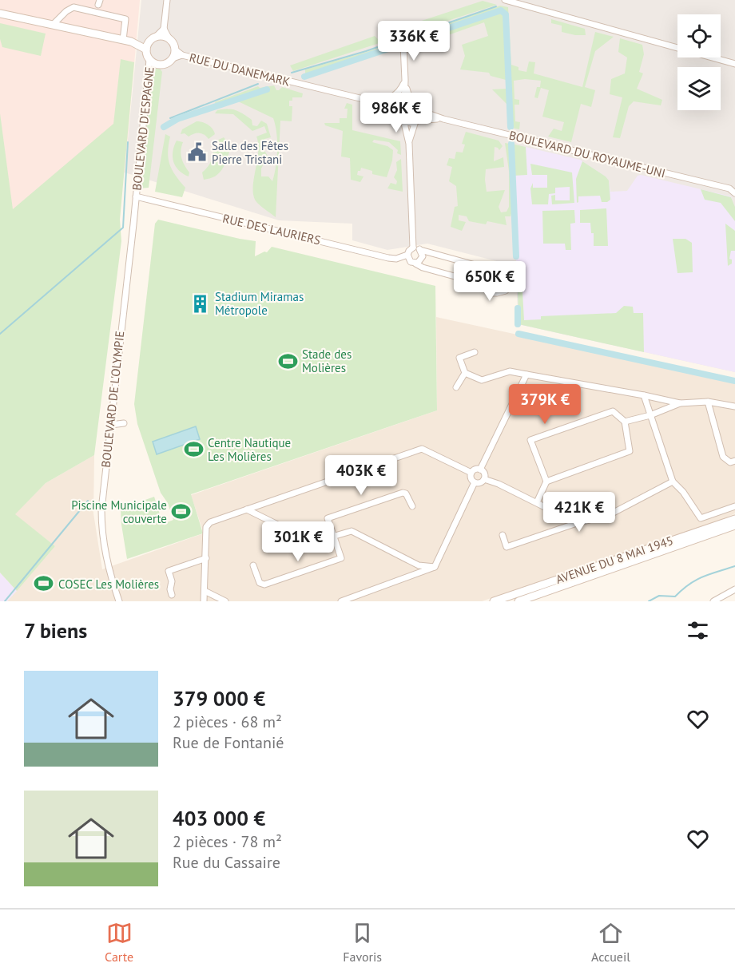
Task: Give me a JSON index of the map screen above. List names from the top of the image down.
{
  "streets": {
    "main road": ["AVENUE DU 8 MAI 1945"],
    "street": [
      "RUE DU DANEMARK",
      "BOULEVARD D'ESPAGNE",
      "BOULEVARD DU ROYAUME-UNI",
      "RUE DES LAURIERS",
      "BOULEVARD DE L'OLYMPIE"
    ]
  },
  "crossings": [
    ["RUE DU DANEMARK", "BOULEVARD D'ESPAGNE"],
    ["RUE DU DANEMARK", "BOULEVARD DU ROYAUME-UNI"],
    ["BOULEVARD D'ESPAGNE", "RUE DES LAURIERS"],
    ["BOULEVARD D'ESPAGNE", "BOULEVARD DE L'OLYMPIE"],
    ["RUE DES LAURIERS", "BOULEVARD DE L'OLYMPIE"]
  ],
  "places": {
    "public building": ["Salle des Fêtes Pierre Tristani"],
    "building": ["Stadium Miramas Métropole"],
    "sports": [
      "Stade des Molières",
      "Centre Nautique Les Molières",
      "Piscine Municipale couverte",
      "COSEC Les Molières"
    ]
  },
  "page": {
    "price": [
      "336K €",
      "986K €",
      "650K €",
      "379K €",
      "403K €",
      "421K €",
      "301K €"
    ],
    "heading": "7 biens",
    "list": [
      {
        "name": "379 000 €",
        "note": "2 pièces · 68 m² · Rue de Fontanié"
      },
      {
        "name": "403 000 €",
        "note": "2 pièces · 78 m² · Rue du Cassaire"
      }
    ],
    "tabs": ["Carte", "Favoris", "Accueil"]
  }
}
